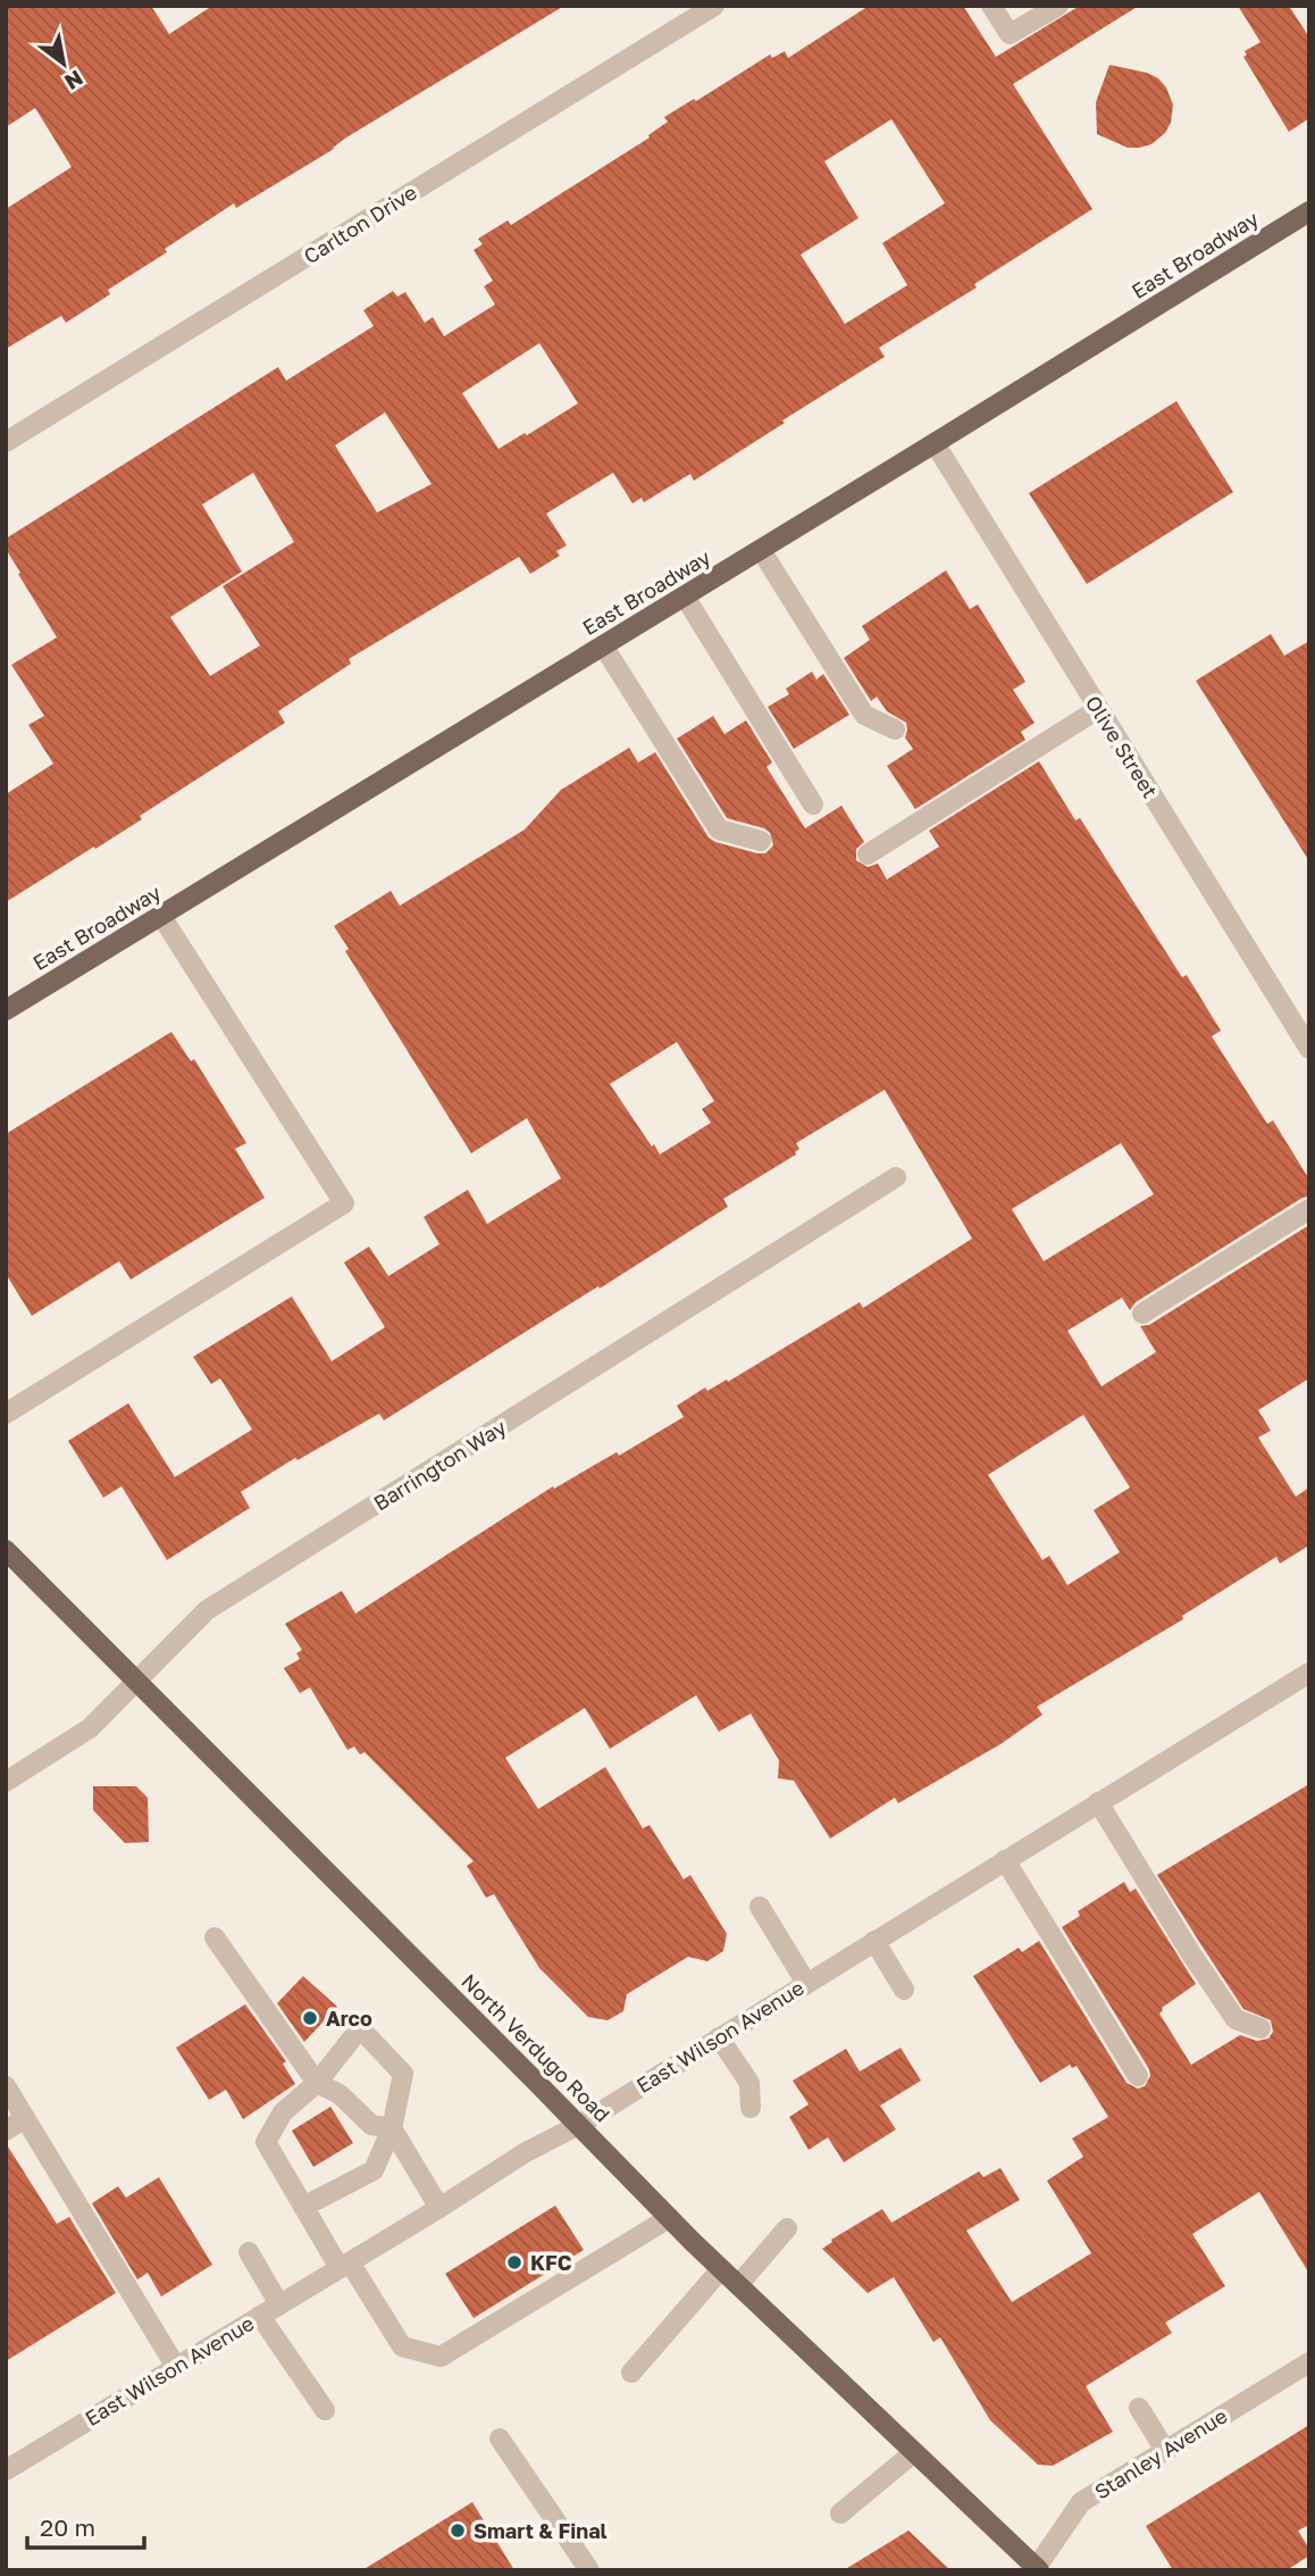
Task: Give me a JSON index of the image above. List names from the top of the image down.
{
  "streets": {
    "main road": ["East Broadway", "North Verdugo Road"],
    "street": [
      "Carlton Drive",
      "Olive Street",
      "Barrington Way",
      "East Wilson Avenue",
      "Stanley Avenue"
    ]
  },
  "crossings": [
    ["East Broadway", "Olive Street"],
    ["Barrington Way", "North Verdugo Road"],
    ["East Wilson Avenue", "North Verdugo Road"],
    ["North Verdugo Road", "Stanley Avenue"]
  ],
  "places": ["Arco", "KFC", "Smart & Final"],
  "scale_bar": "20 m",
  "north": "bottom right"
}
